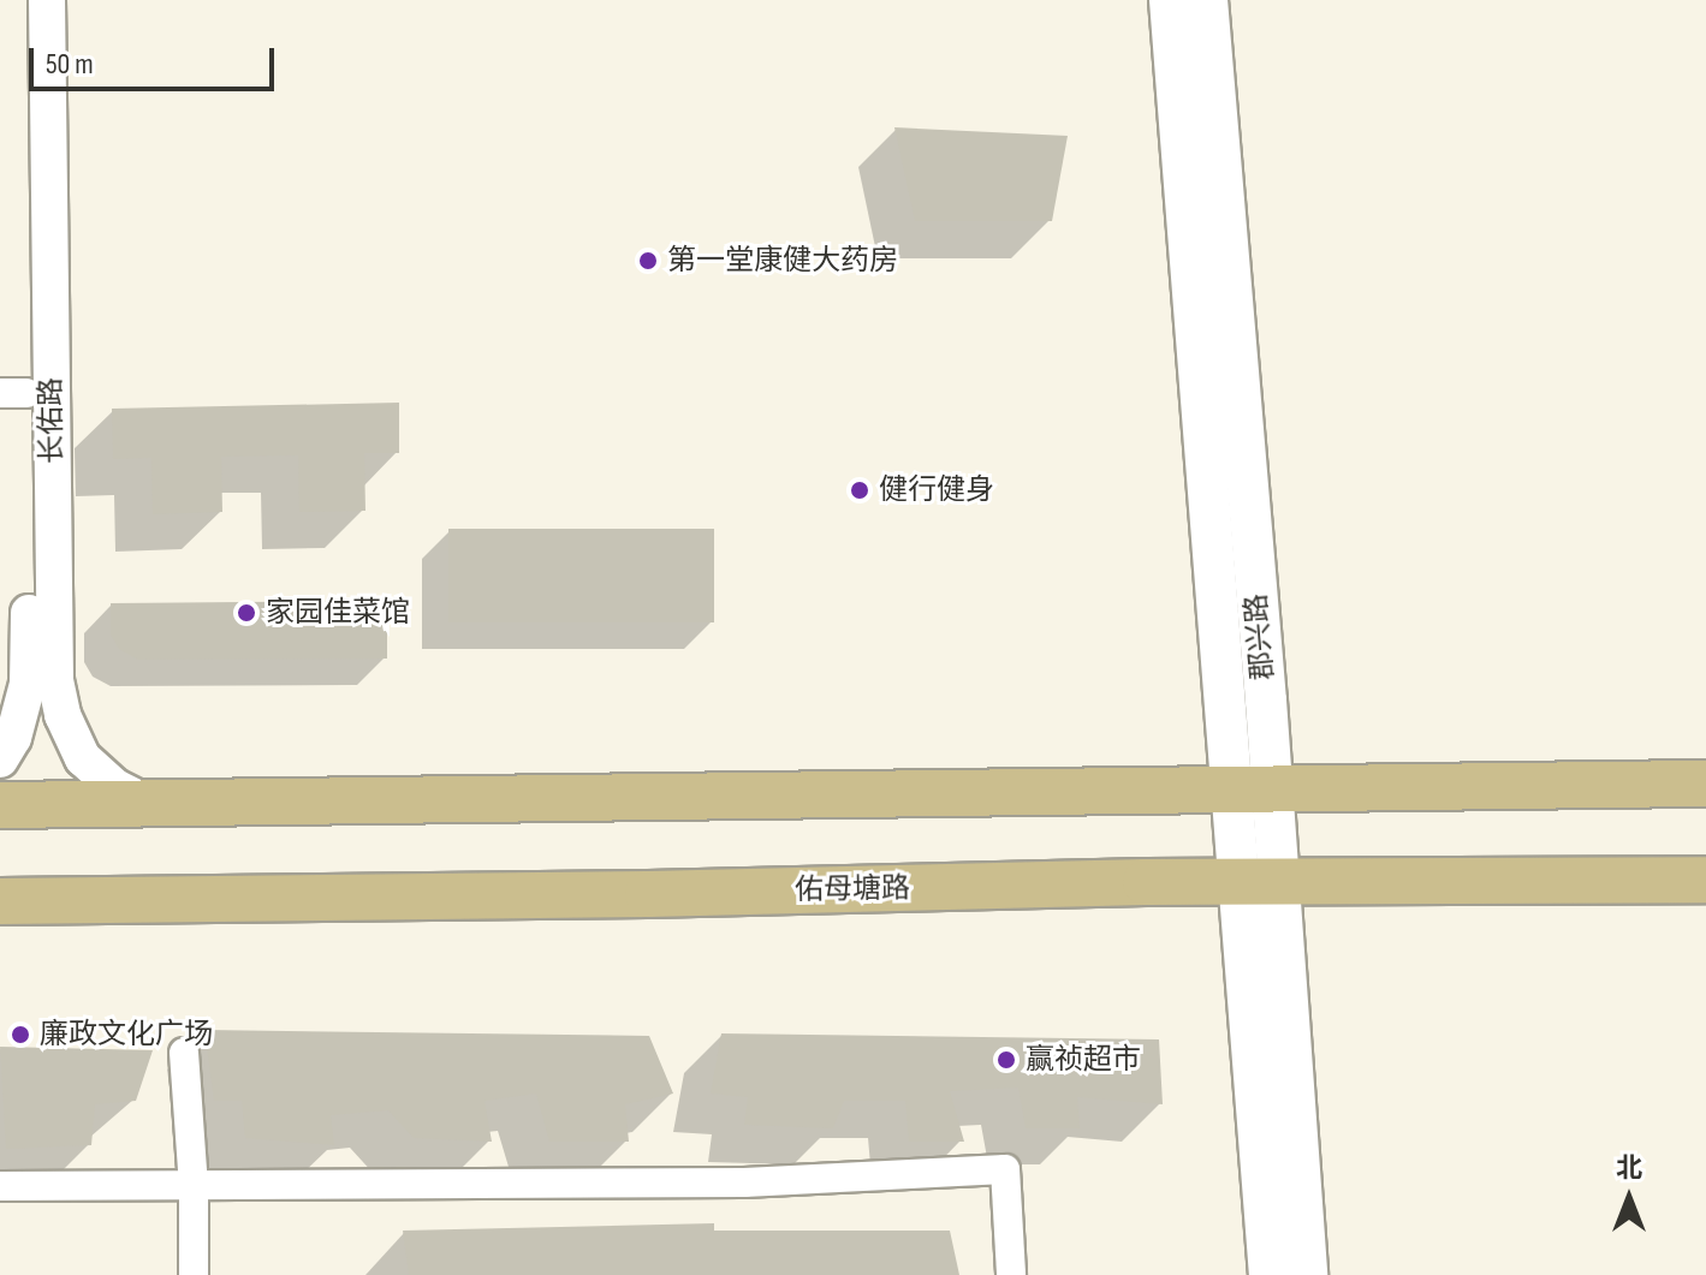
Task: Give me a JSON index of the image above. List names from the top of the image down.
{
  "streets": {
    "main road": ["郡兴路", "佑母塘路"],
    "street": ["长佑路"]
  },
  "crossings": [
    ["郡兴路", "佑母塘路"]
  ],
  "places": [
    "第一堂康健大药房",
    "健行健身",
    "家园佳菜馆",
    "廉政文化广场",
    "赢祯超市"
  ],
  "scale_bar": "50 m",
  "north": "top"
}
